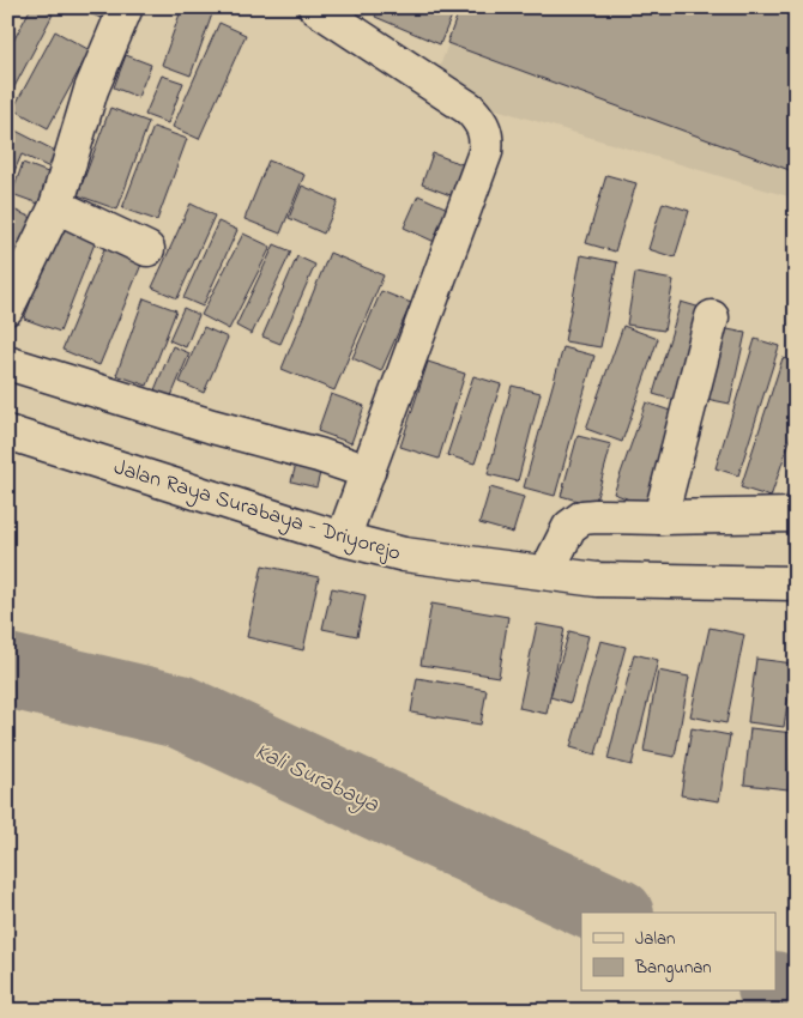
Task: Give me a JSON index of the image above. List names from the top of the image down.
{
  "streets": {
    "street": ["Jalan Raya Surabaya - Driyorejo"]
  },
  "water": ["Kali Surabaya"],
  "legend": ["Jalan", "Bangunan"]
}
